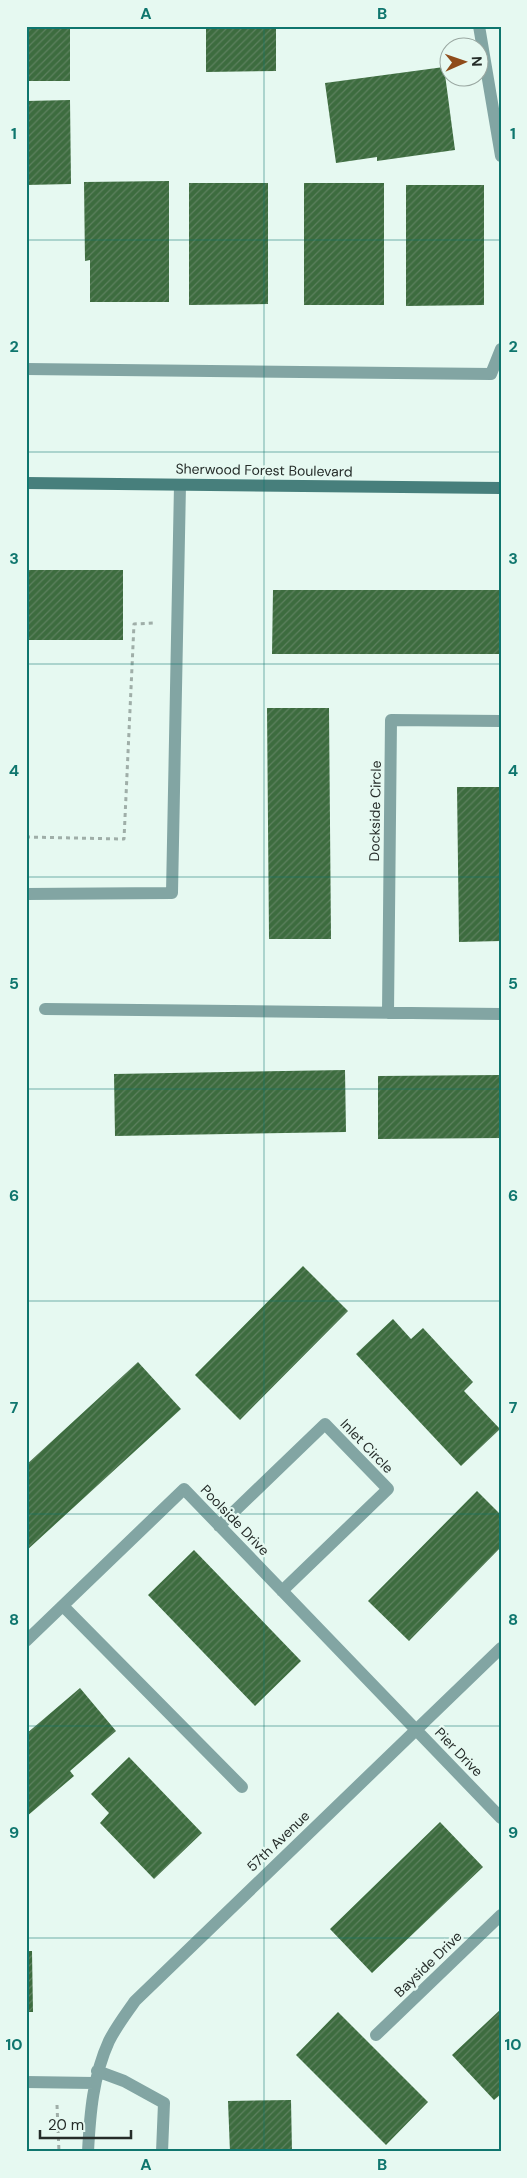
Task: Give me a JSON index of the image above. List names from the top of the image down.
{
  "streets": {
    "street": [
      "Sherwood Forest Boulevard",
      "Dockside Circle",
      "Inlet Circle",
      "Poolside Drive",
      "Pier Drive",
      "57th Avenue",
      "Bayside Drive"
    ]
  },
  "crossings": [
    ["Inlet Circle", "Poolside Drive"],
    ["Poolside Drive", "Pier Drive"],
    ["Poolside Drive", "57th Avenue"],
    ["Pier Drive", "57th Avenue"]
  ],
  "scale_bar": "20 m",
  "north": "right",
  "grid": {
    "columns": ["A", "B"],
    "rows": [
      "1",
      "2",
      "3",
      "4",
      "5",
      "6",
      "7",
      "8",
      "9",
      "10"
    ]
  }
}
